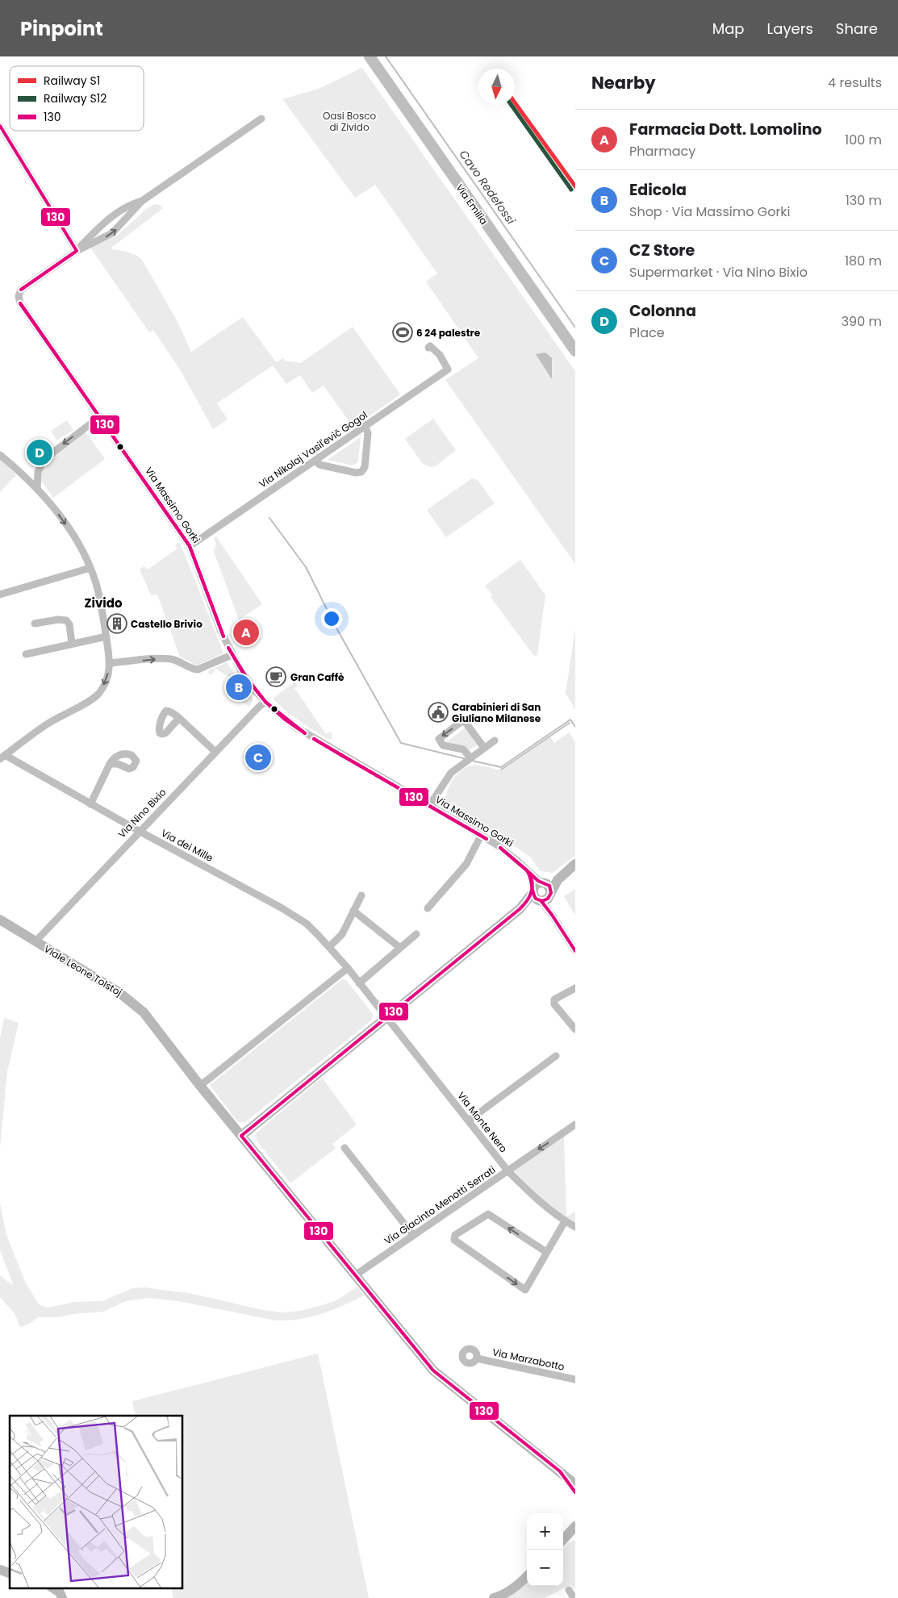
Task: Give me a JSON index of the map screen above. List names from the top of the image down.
{
  "streets": {
    "main road": ["Via Emilia"],
    "street": [
      "Via Nikolaj Vasil'evič Gogol",
      "Via Massimo Gorki",
      "Via Nino Bixio",
      "Via dei Mille",
      "Viale Leone Tolstoj",
      "Via Monte Nero",
      "Via Giacinto Menotti Serrati",
      "Via Marzabotto"
    ]
  },
  "crossings": [
    ["Via Nikolaj Vasil'evič Gogol", "Via Massimo Gorki"],
    ["Via Massimo Gorki", "Via Nino Bixio"],
    ["Via Nino Bixio", "Via dei Mille"],
    ["Via Nino Bixio", "Viale Leone Tolstoj"],
    ["Via dei Mille", "Via Monte Nero"],
    ["Viale Leone Tolstoj", "Via Giacinto Menotti Serrati"],
    ["Via Monte Nero", "Via Giacinto Menotti Serrati"]
  ],
  "districts": ["Zivido"],
  "water": ["Cavo Redefossi"],
  "parks": ["Oasi Bosco di Zivido"],
  "places": {
    "sports": ["6 24 palestre"],
    "building": ["Castello Brivio"],
    "cafe": ["Gran Caffè"],
    "public building": ["Carabinieri di San Giuliano Milanese"]
  },
  "lines": ["rail line S1", "rail line S12", "transit line 130"],
  "legend": ["Railway S1", "Railway S12", "130"],
  "north": "bottom",
  "page": {
    "header": "Pinpoint",
    "nav": ["Map", "Layers", "Share"],
    "heading": ["Nearby", "4 results"],
    "list": [
      {
        "mark": "A",
        "name": "Farmacia Dott. Lomolino",
        "note": "Pharmacy",
        "value": "100 m"
      },
      {
        "mark": "B",
        "name": "Edicola",
        "note": "Shop · Via Massimo Gorki",
        "value": "130 m"
      },
      {
        "mark": "C",
        "name": "CZ Store",
        "note": "Supermarket · Via Nino Bixio",
        "value": "180 m"
      },
      {
        "mark": "D",
        "name": "Colonna",
        "note": "Place",
        "value": "390 m"
      }
    ],
    "pins": [
      "D",
      "A",
      "B",
      "C"
    ],
    "map_buttons": ["+", "−"]
  }
}
